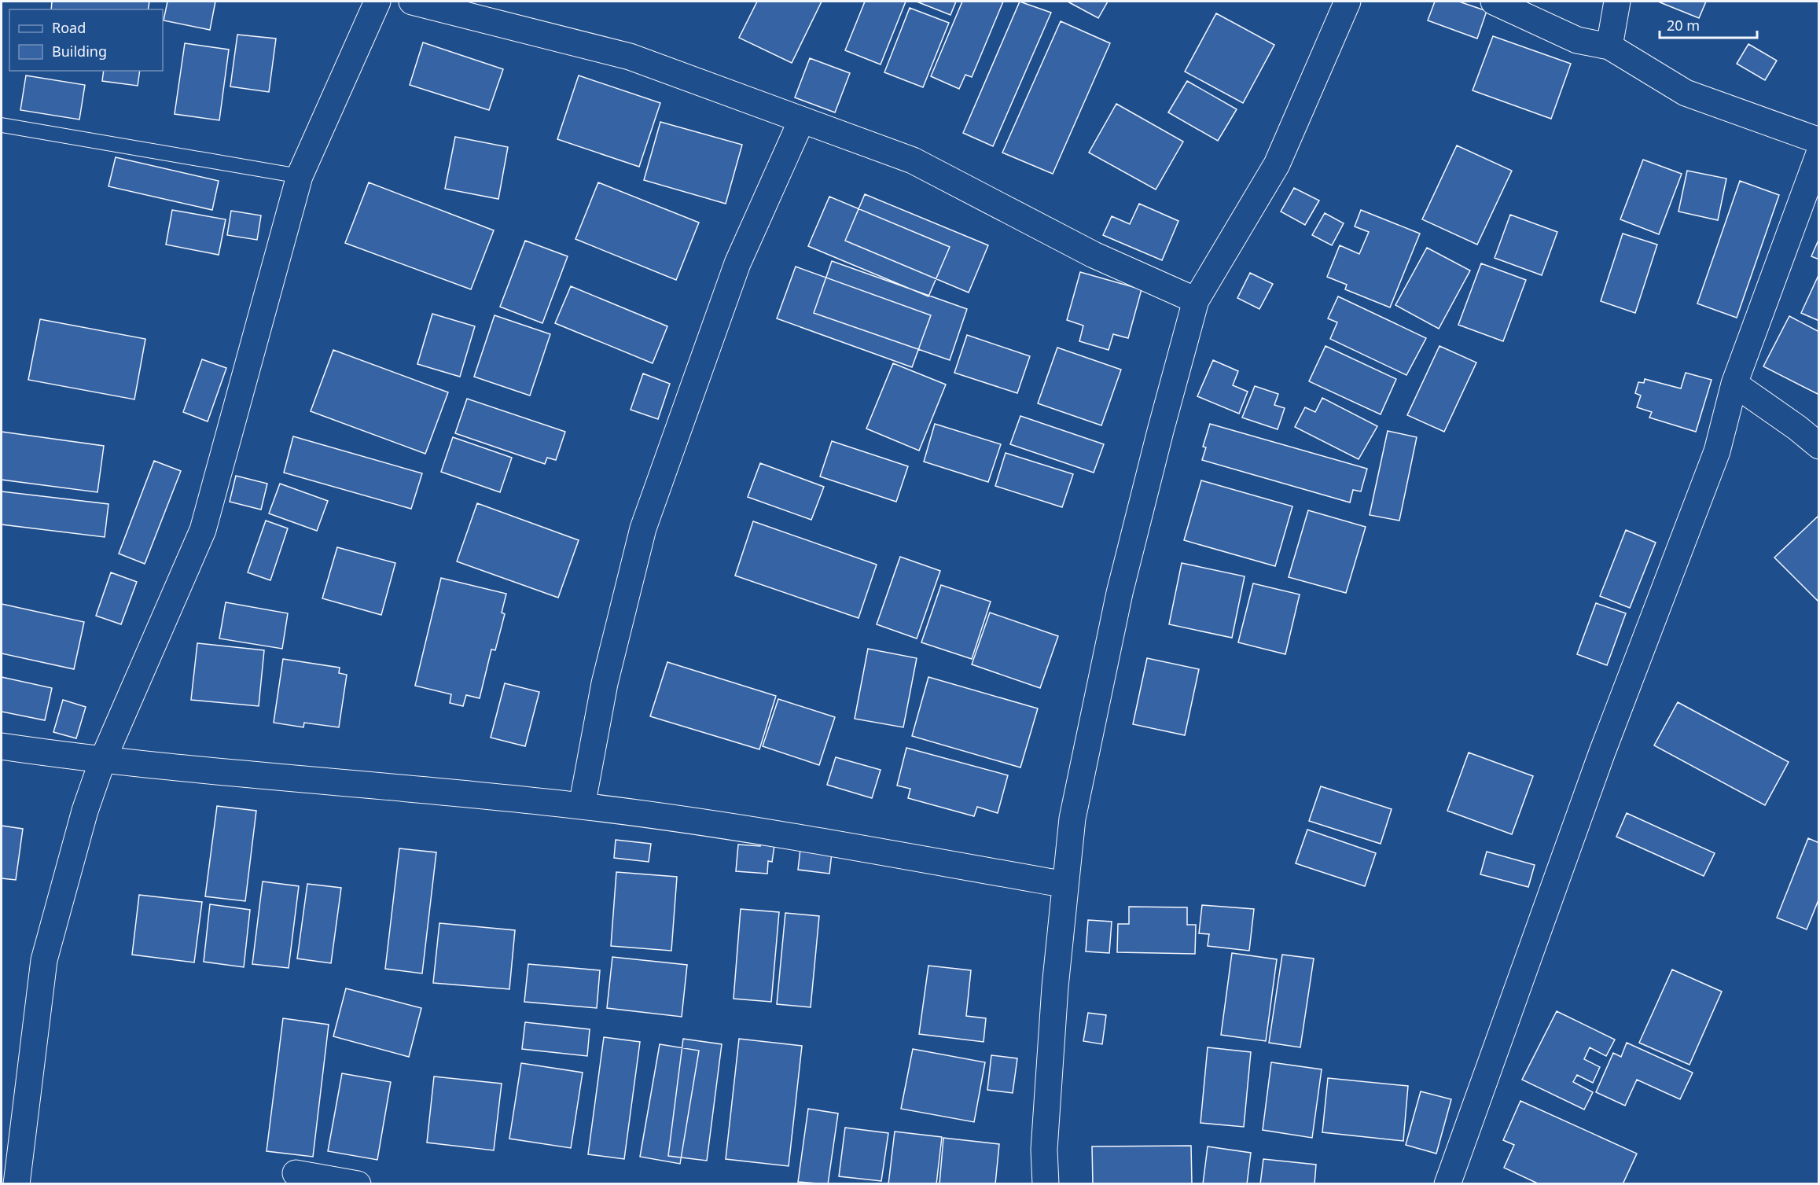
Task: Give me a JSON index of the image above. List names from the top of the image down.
{
  "legend": ["Road", "Building"],
  "scale_bar": "20 m"
}
